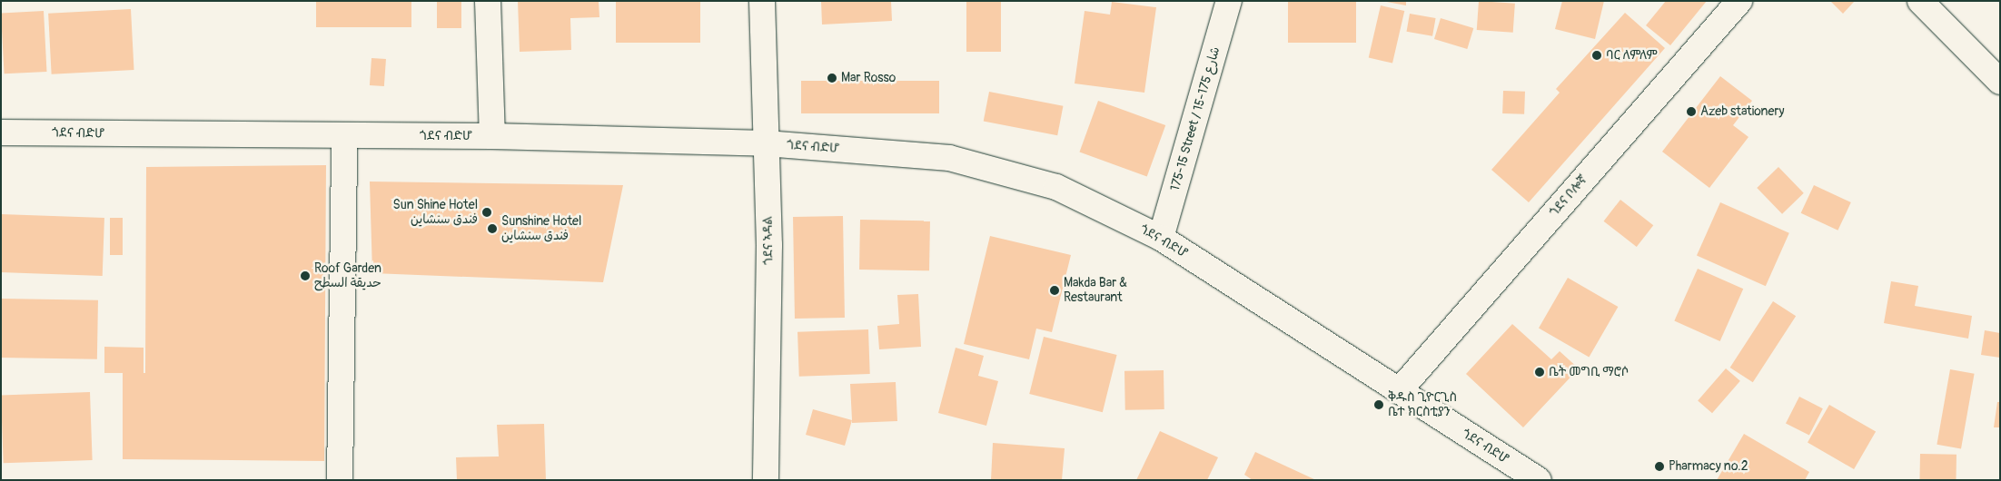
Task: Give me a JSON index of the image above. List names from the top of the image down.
{
  "streets": {
    "street": [
      "175-15 Street / شارع 175-15",
      "ጎደና ብድሆ",
      "ጎደና ቦሎኛ",
      "ጎደና ኣዳል"
    ]
  },
  "crossings": [
    ["175-15 Street / شارع 175-15", "ጎደና ብድሆ"],
    ["ጎደና ብድሆ", "ጎደና ቦሎኛ"],
    ["ጎደና ብድሆ", "ጎደና ኣዳል"]
  ],
  "places": [
    "ባር ለምለም",
    "Mar Rosso",
    "Azeb stationery",
    "Sun Shine Hotel فندق سنشاين",
    "Sunshine Hotel فندق سنشاين",
    "Roof Garden حديقة السطح",
    "Makda Bar & Restaurant",
    "ቤት መግቢ ማሮሶ",
    "ቅዱስ ጊዮርጊስ ቤተ ክርስቲያን",
    "Pharmacy no.2"
  ]
}
